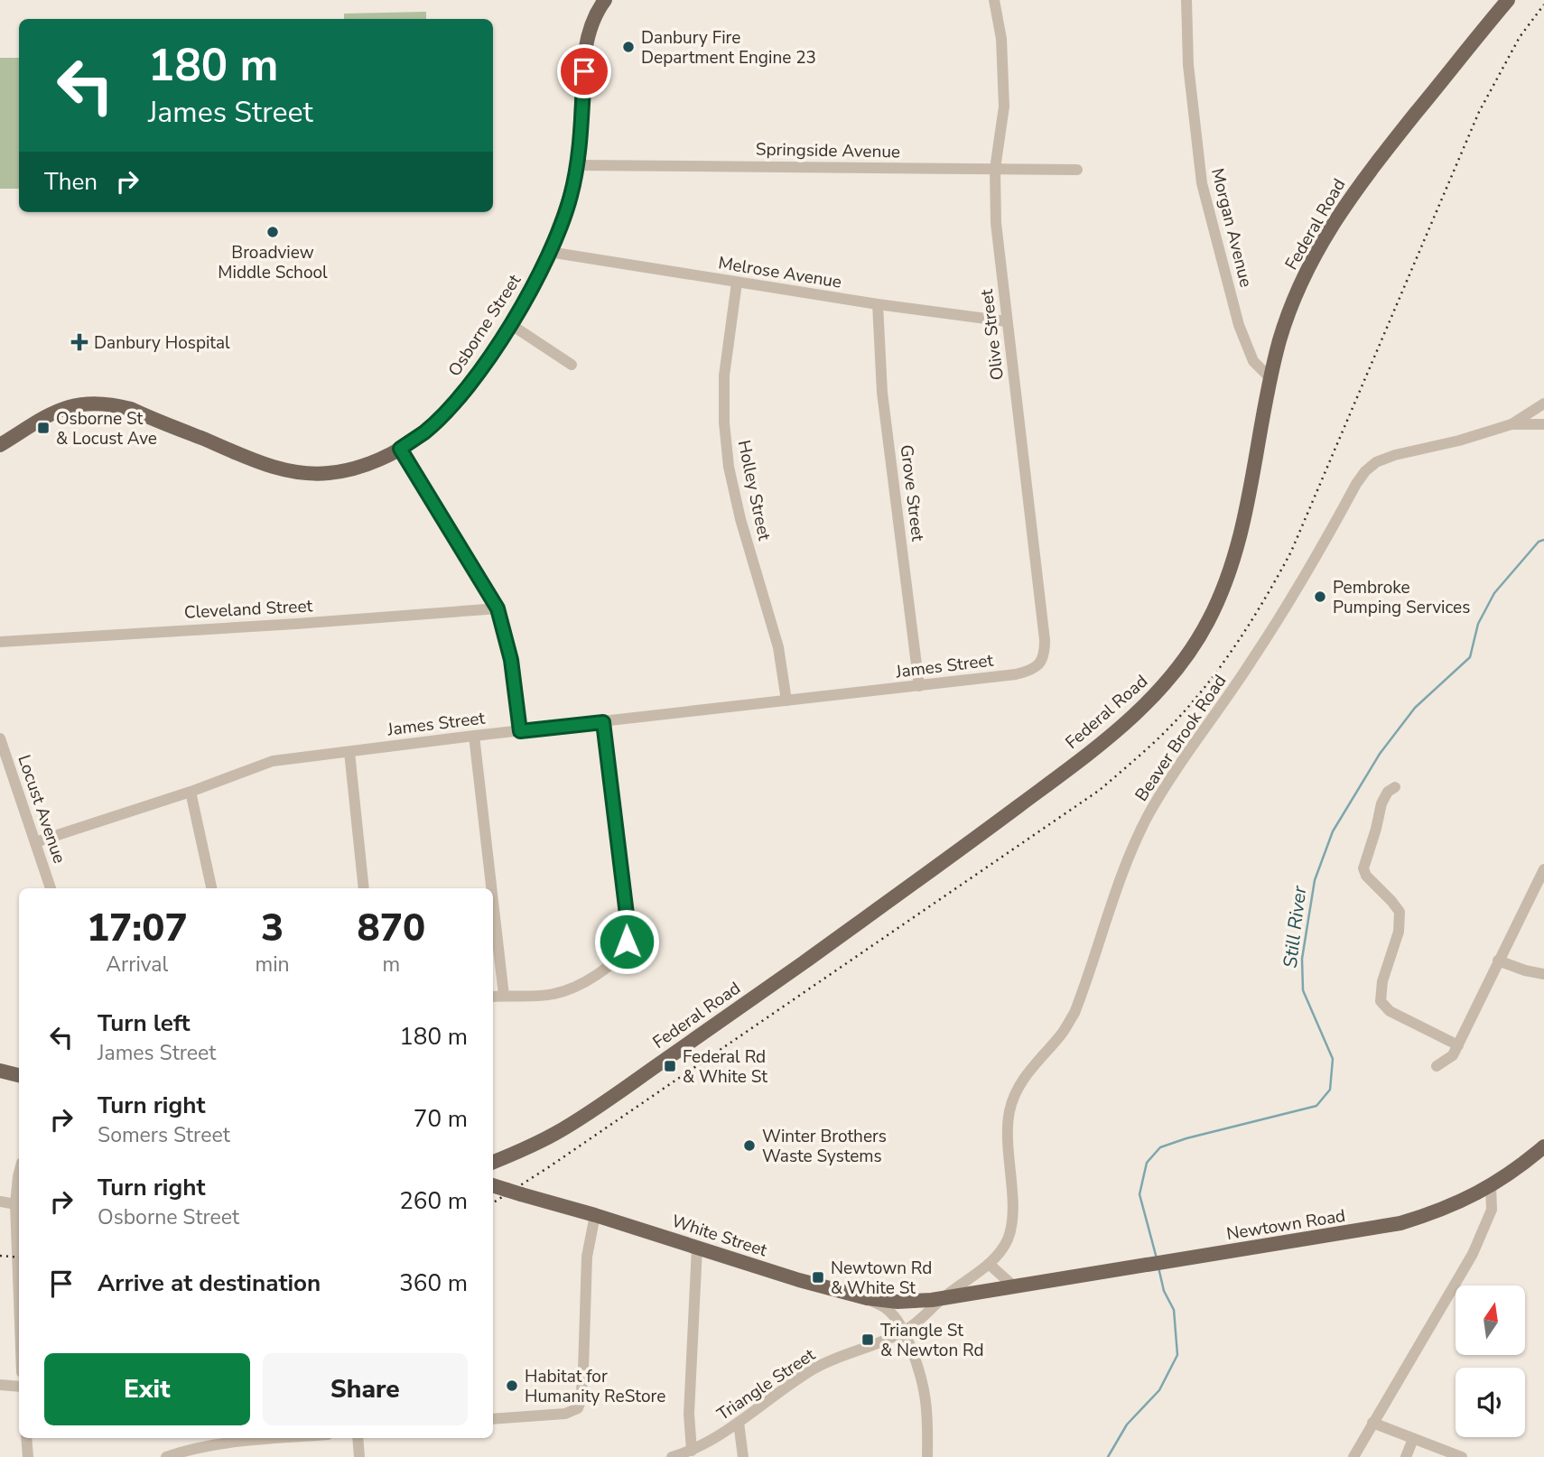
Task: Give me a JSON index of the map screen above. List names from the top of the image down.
{
  "streets": {
    "main road": [
      "Federal Road",
      "Osborne Street",
      "Newtown Road",
      "White Street"
    ],
    "street": [
      "Springside Avenue",
      "Morgan Avenue",
      "Melrose Avenue",
      "Olive Street",
      "Holley Street",
      "Grove Street",
      "Cleveland Street",
      "James Street",
      "Beaver Brook Road",
      "Locust Avenue",
      "Triangle Street"
    ]
  },
  "crossings": [
    ["Springside Avenue", "Osborne Street"],
    ["Springside Avenue", "Olive Street"],
    ["Federal Road", "Morgan Avenue"],
    ["Melrose Avenue", "Osborne Street"],
    ["Melrose Avenue", "Olive Street"],
    ["Melrose Avenue", "Holley Street"],
    ["Melrose Avenue", "Grove Street"],
    ["Olive Street", "James Street"],
    ["Holley Street", "James Street"],
    ["Grove Street", "James Street"],
    ["James Street", "Locust Avenue"],
    ["Beaver Brook Road", "Newtown Road"],
    ["Beaver Brook Road", "White Street"],
    ["Beaver Brook Road", "Triangle Street"],
    ["Newtown Road", "White Street"],
    ["Newtown Road", "Triangle Street"],
    ["White Street", "Triangle Street"]
  ],
  "water": ["Still River"],
  "places": {
    "other": [
      "Danbury Fire Department Engine 23",
      "Broadview Middle School",
      "Pembroke Pumping Services",
      "Winter Brothers Waste Systems",
      "Habitat for Humanity ReStore"
    ],
    "health": ["Danbury Hospital"],
    "transit": [
      "Osborne St & Locust Ave",
      "Federal Rd & White St",
      "Newtown Rd & White St",
      "Triangle St & Newton Rd"
    ]
  },
  "north": "top",
  "page": {
    "turn": ["180 m", "James Street"],
    "then": "Then",
    "eta": [
      "17:07",
      "Arrival",
      "3",
      "min",
      "870",
      "m"
    ],
    "list": [
      {
        "name": "Turn left",
        "note": "James Street",
        "value": "180 m"
      },
      {
        "name": "Turn right",
        "note": "Somers Street",
        "value": "70 m"
      },
      {
        "name": "Turn right",
        "note": "Osborne Street",
        "value": "260 m"
      },
      {
        "name": "Arrive at destination",
        "value": "360 m"
      }
    ],
    "buttons": ["Exit", "Share"]
  }
}
